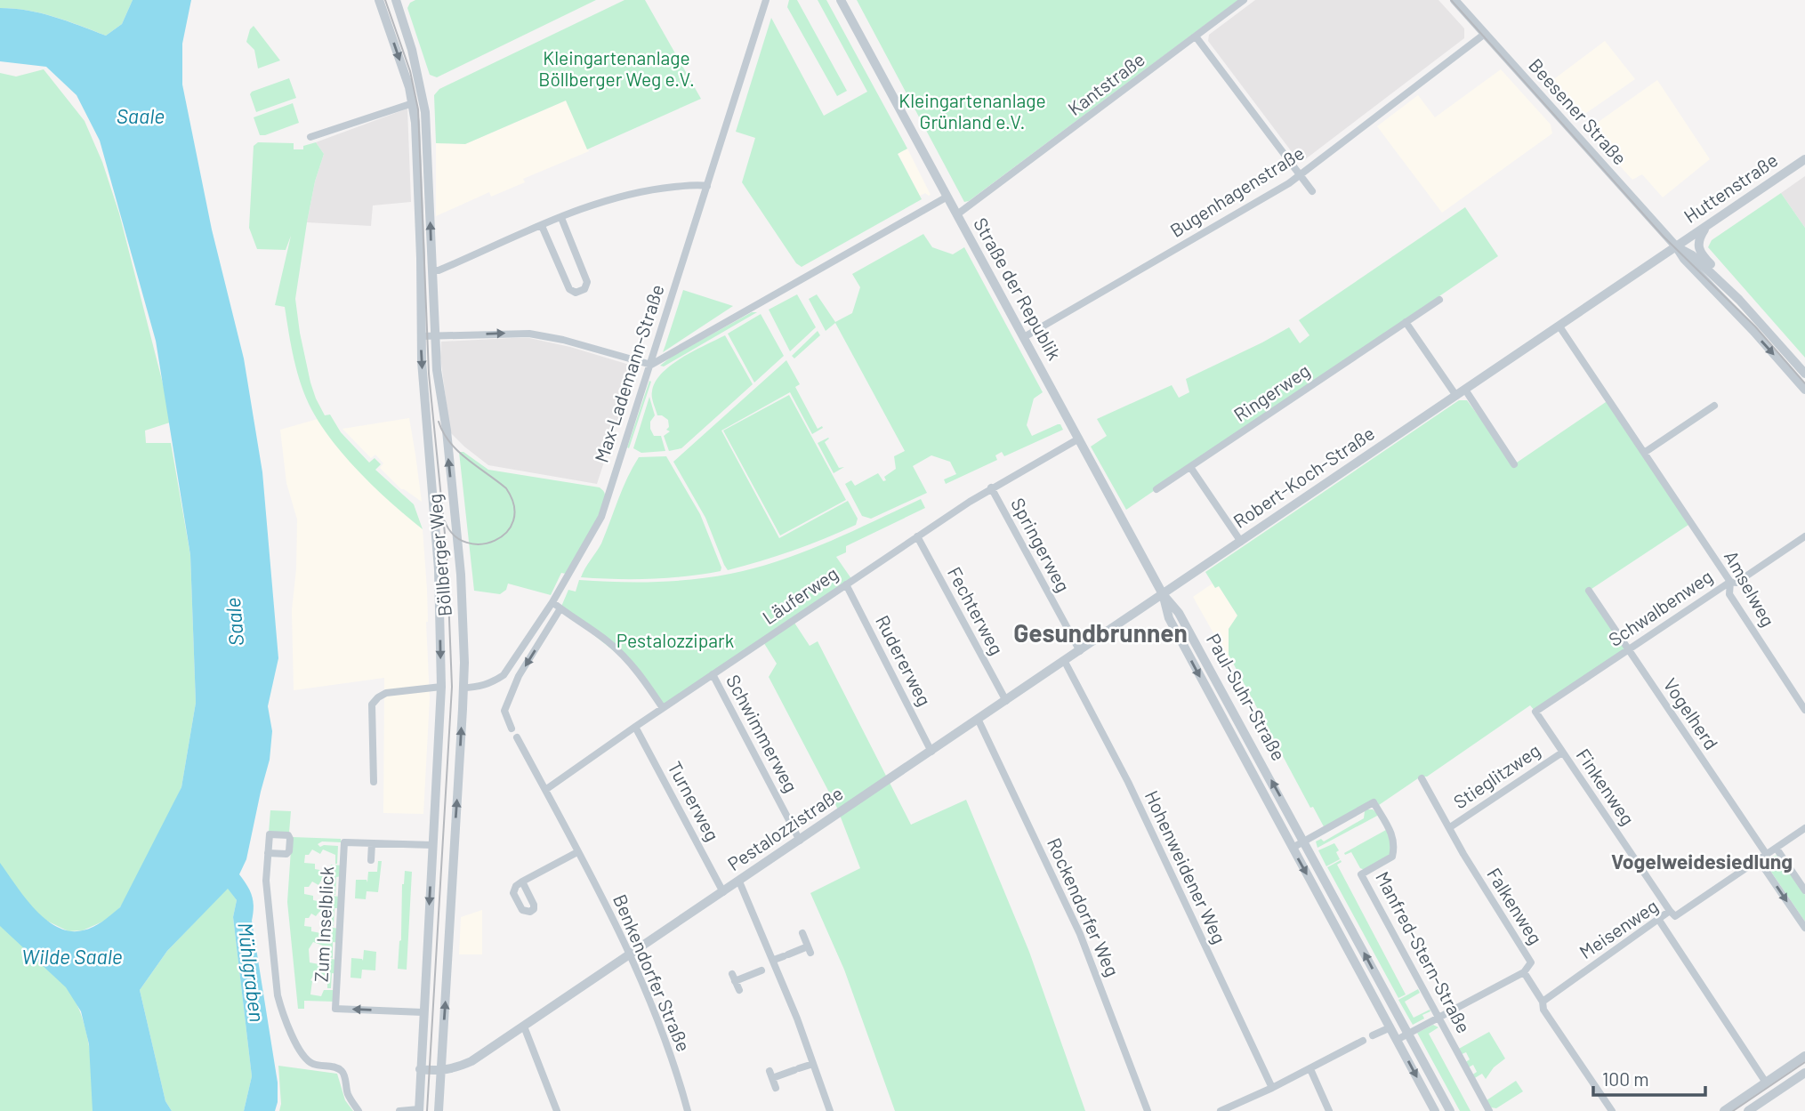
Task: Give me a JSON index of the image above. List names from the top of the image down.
{
  "streets": {
    "street": [
      "Kantstraße",
      "Beesener Straße",
      "Huttenstraße",
      "Bugenhagenstraße",
      "Straße der Republik",
      "Max-Lademann-Straße",
      "Ringerweg",
      "Robert-Koch-Straße",
      "Springerweg",
      "Böllberger Weg",
      "Amselweg",
      "Läuferweg",
      "Schwalbenweg",
      "Fechterweg",
      "Rudererweg",
      "Paul-Suhr-Straße",
      "Vogelherd",
      "Schwimmerweg",
      "Stieglitzweg",
      "Finkenweg",
      "Turnerweg",
      "Pestalozzistraße",
      "Hohenweidener Weg",
      "Falkenweg",
      "Rockendorfer Weg",
      "Zum Inselblick",
      "Meisenweg",
      "Manfred-Stern-Straße",
      "Benkendorfer Straße"
    ]
  },
  "crossings": [
    ["Kantstraße", "Straße der Republik"],
    ["Beesener Straße", "Huttenstraße"],
    ["Beesener Straße", "Bugenhagenstraße"],
    ["Beesener Straße", "Robert-Koch-Straße"],
    ["Huttenstraße", "Robert-Koch-Straße"],
    ["Bugenhagenstraße", "Straße der Republik"],
    ["Straße der Republik", "Robert-Koch-Straße"],
    ["Straße der Republik", "Läuferweg"],
    ["Straße der Republik", "Paul-Suhr-Straße"],
    ["Straße der Republik", "Pestalozzistraße"],
    ["Max-Lademann-Straße", "Böllberger Weg"],
    ["Robert-Koch-Straße", "Amselweg"],
    ["Robert-Koch-Straße", "Paul-Suhr-Straße"],
    ["Robert-Koch-Straße", "Pestalozzistraße"],
    ["Springerweg", "Läuferweg"],
    ["Springerweg", "Pestalozzistraße"],
    ["Böllberger Weg", "Pestalozzistraße"],
    ["Böllberger Weg", "Zum Inselblick"],
    ["Amselweg", "Schwalbenweg"],
    ["Läuferweg", "Fechterweg"],
    ["Läuferweg", "Rudererweg"],
    ["Läuferweg", "Schwimmerweg"],
    ["Läuferweg", "Turnerweg"],
    ["Läuferweg", "Benkendorfer Straße"],
    ["Schwalbenweg", "Vogelherd"],
    ["Schwalbenweg", "Finkenweg"],
    ["Fechterweg", "Pestalozzistraße"],
    ["Rudererweg", "Pestalozzistraße"],
    ["Paul-Suhr-Straße", "Pestalozzistraße"],
    ["Paul-Suhr-Straße", "Manfred-Stern-Straße"],
    ["Vogelherd", "Meisenweg"],
    ["Schwimmerweg", "Pestalozzistraße"],
    ["Stieglitzweg", "Finkenweg"],
    ["Stieglitzweg", "Falkenweg"],
    ["Finkenweg", "Meisenweg"],
    ["Turnerweg", "Pestalozzistraße"],
    ["Pestalozzistraße", "Hohenweidener Weg"],
    ["Pestalozzistraße", "Rockendorfer Weg"],
    ["Pestalozzistraße", "Benkendorfer Straße"],
    ["Falkenweg", "Meisenweg"]
  ],
  "districts": ["Gesundbrunnen", "Vogelweidesiedlung"],
  "water": ["Saale", "Wilde Saale", "Mühlgraben"],
  "parks": ["Kleingartenanlage Böllberger Weg e.V.", "Kleingartenanlage Grünland e.V.", "Pestalozzipark"],
  "scale_bar": "100 m"
}
